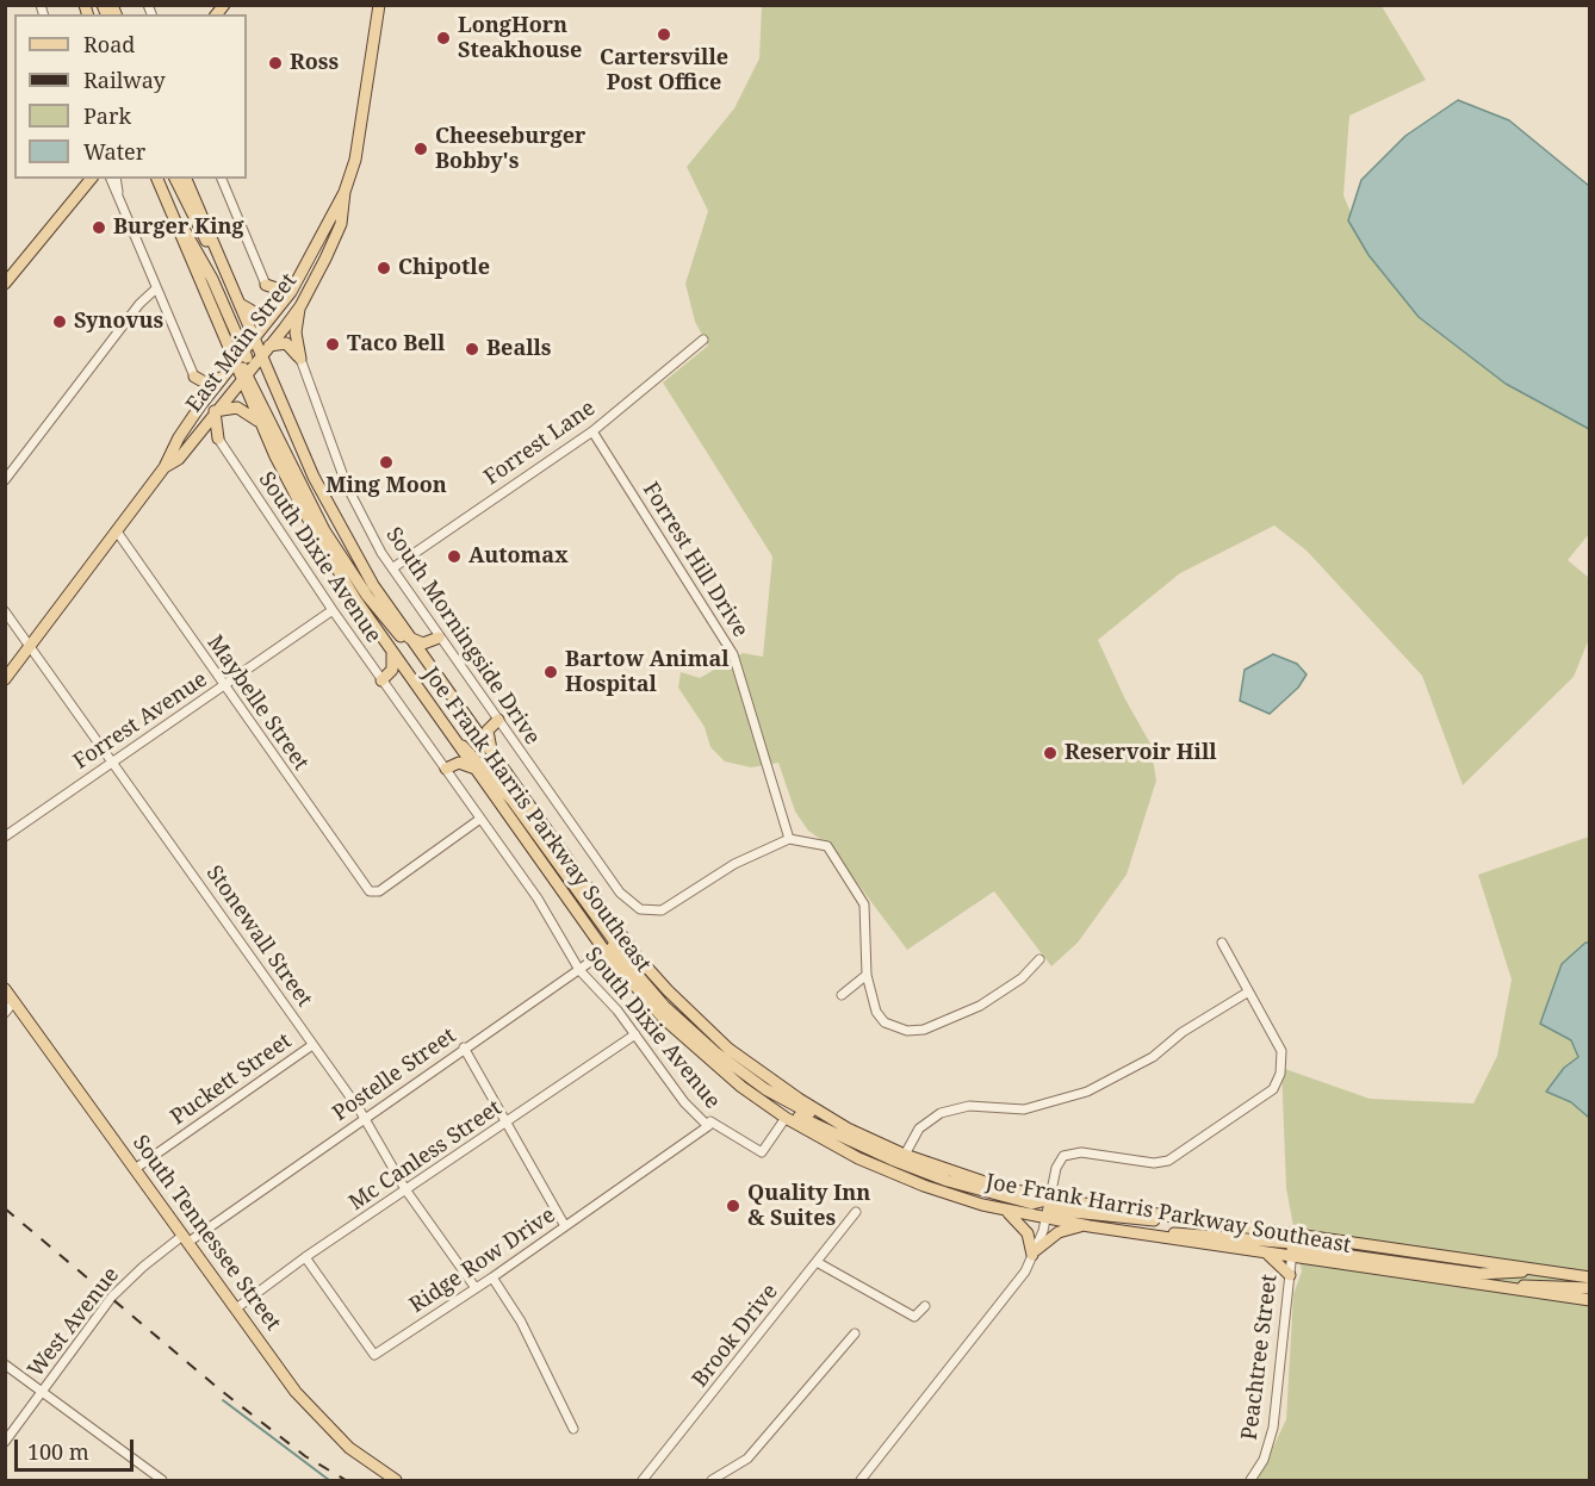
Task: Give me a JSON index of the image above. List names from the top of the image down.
{
  "streets": {
    "main road": ["East Main Street", "Joe Frank Harris Parkway Southeast", "South Tennessee Street"],
    "street": [
      "Forrest Lane",
      "South Dixie Avenue",
      "Forrest Hill Drive",
      "South Morningside Drive",
      "Maybelle Street",
      "Forrest Avenue",
      "Stonewall Street",
      "Postelle Street",
      "Puckett Street",
      "Mc Canless Street",
      "Ridge Row Drive",
      "West Avenue",
      "Brook Drive",
      "Peachtree Street"
    ]
  },
  "crossings": [
    ["East Main Street", "Maybelle Street"],
    ["East Main Street", "Joe Frank Harris Parkway Southeast"],
    ["East Main Street", "Stonewall Street"],
    ["Forrest Lane", "Forrest Hill Drive"],
    ["Forrest Lane", "South Morningside Drive"],
    ["South Dixie Avenue", "Maybelle Street"],
    ["South Dixie Avenue", "Forrest Avenue"],
    ["South Dixie Avenue", "Joe Frank Harris Parkway Southeast"],
    ["South Dixie Avenue", "Postelle Street"],
    ["South Dixie Avenue", "Mc Canless Street"],
    ["South Dixie Avenue", "Ridge Row Drive"],
    ["Forrest Hill Drive", "South Morningside Drive"],
    ["Maybelle Street", "Forrest Avenue"],
    ["Forrest Avenue", "Stonewall Street"],
    ["Joe Frank Harris Parkway Southeast", "Postelle Street"],
    ["Joe Frank Harris Parkway Southeast", "Peachtree Street"],
    ["Stonewall Street", "Postelle Street"],
    ["Stonewall Street", "Puckett Street"],
    ["Stonewall Street", "Mc Canless Street"],
    ["Stonewall Street", "Ridge Row Drive"],
    ["Postelle Street", "South Tennessee Street"],
    ["Postelle Street", "West Avenue"],
    ["Puckett Street", "South Tennessee Street"],
    ["Mc Canless Street", "South Tennessee Street"],
    ["Mc Canless Street", "Ridge Row Drive"],
    ["South Tennessee Street", "West Avenue"]
  ],
  "places": [
    "Cartersville Post Office",
    "LongHorn Steakhouse",
    "Ross",
    "Cheeseburger Bobby's",
    "Burger King",
    "Chipotle",
    "Synovus",
    "Taco Bell",
    "Bealls",
    "Ming Moon",
    "Automax",
    "Bartow Animal Hospital",
    "Reservoir Hill",
    "Quality Inn & Suites"
  ],
  "legend": [
    "Road",
    "Railway",
    "Park",
    "Water"
  ],
  "scale_bar": "100 m"
}
